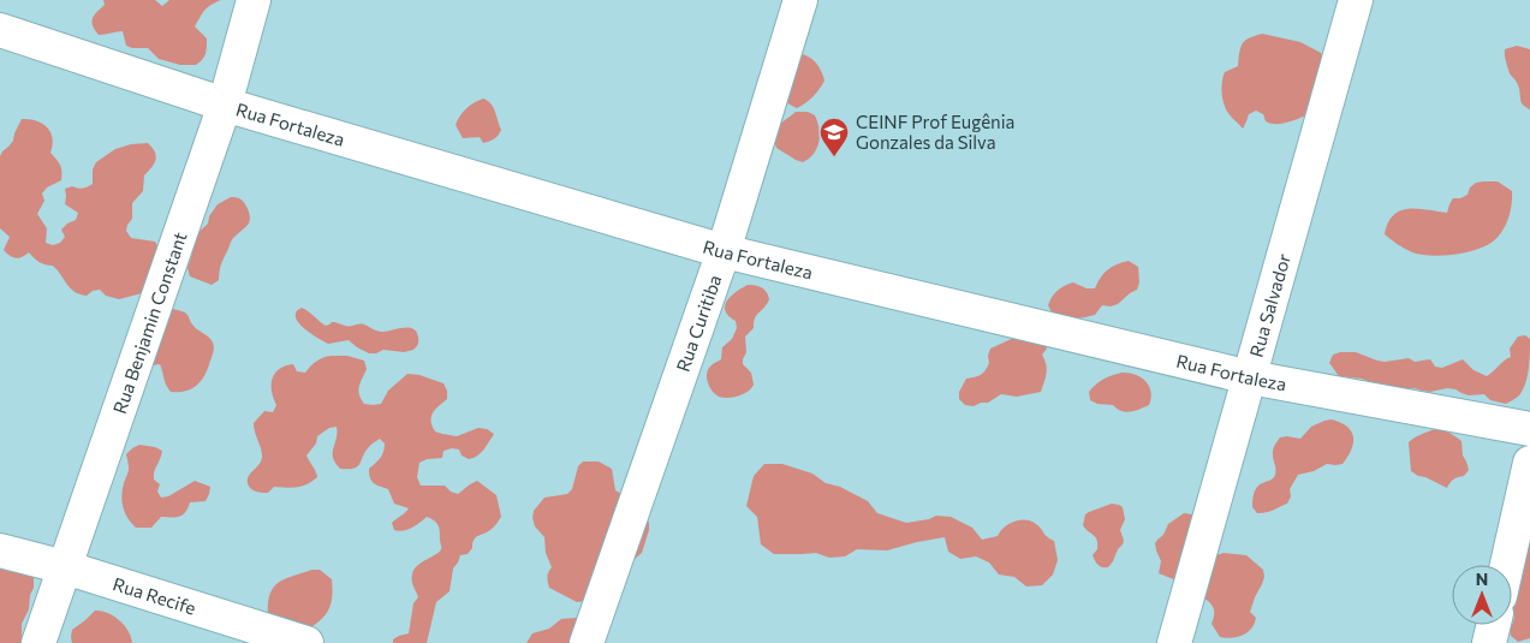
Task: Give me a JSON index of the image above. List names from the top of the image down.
{
  "streets": {
    "street": [
      "Rua Fortaleza",
      "Rua Salvador",
      "Rua Benjamin Constant",
      "Rua Curitiba",
      "Rua Recife"
    ]
  },
  "crossings": [
    ["Rua Fortaleza", "Rua Salvador"],
    ["Rua Fortaleza", "Rua Benjamin Constant"],
    ["Rua Fortaleza", "Rua Curitiba"],
    ["Rua Benjamin Constant", "Rua Recife"]
  ],
  "places": {
    "school or university": ["CEINF Prof Eugênia Gonzales da Silva"]
  },
  "north": "top"
}
